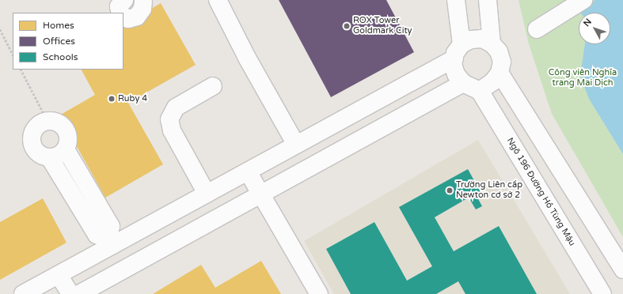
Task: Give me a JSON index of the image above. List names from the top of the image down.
{
  "streets": {
    "street": ["Ngõ 196 Đường Hồ Tùng Mậu"]
  },
  "parks": ["Công viên Nghĩa trang Mai Dịch"],
  "places": ["ROX Tower Goldmark City", "Ruby 4", "Trường Liên cấp Newton cơ sở 2"],
  "legend": ["Homes", "Offices", "Schools"],
  "north": "top left"
}
